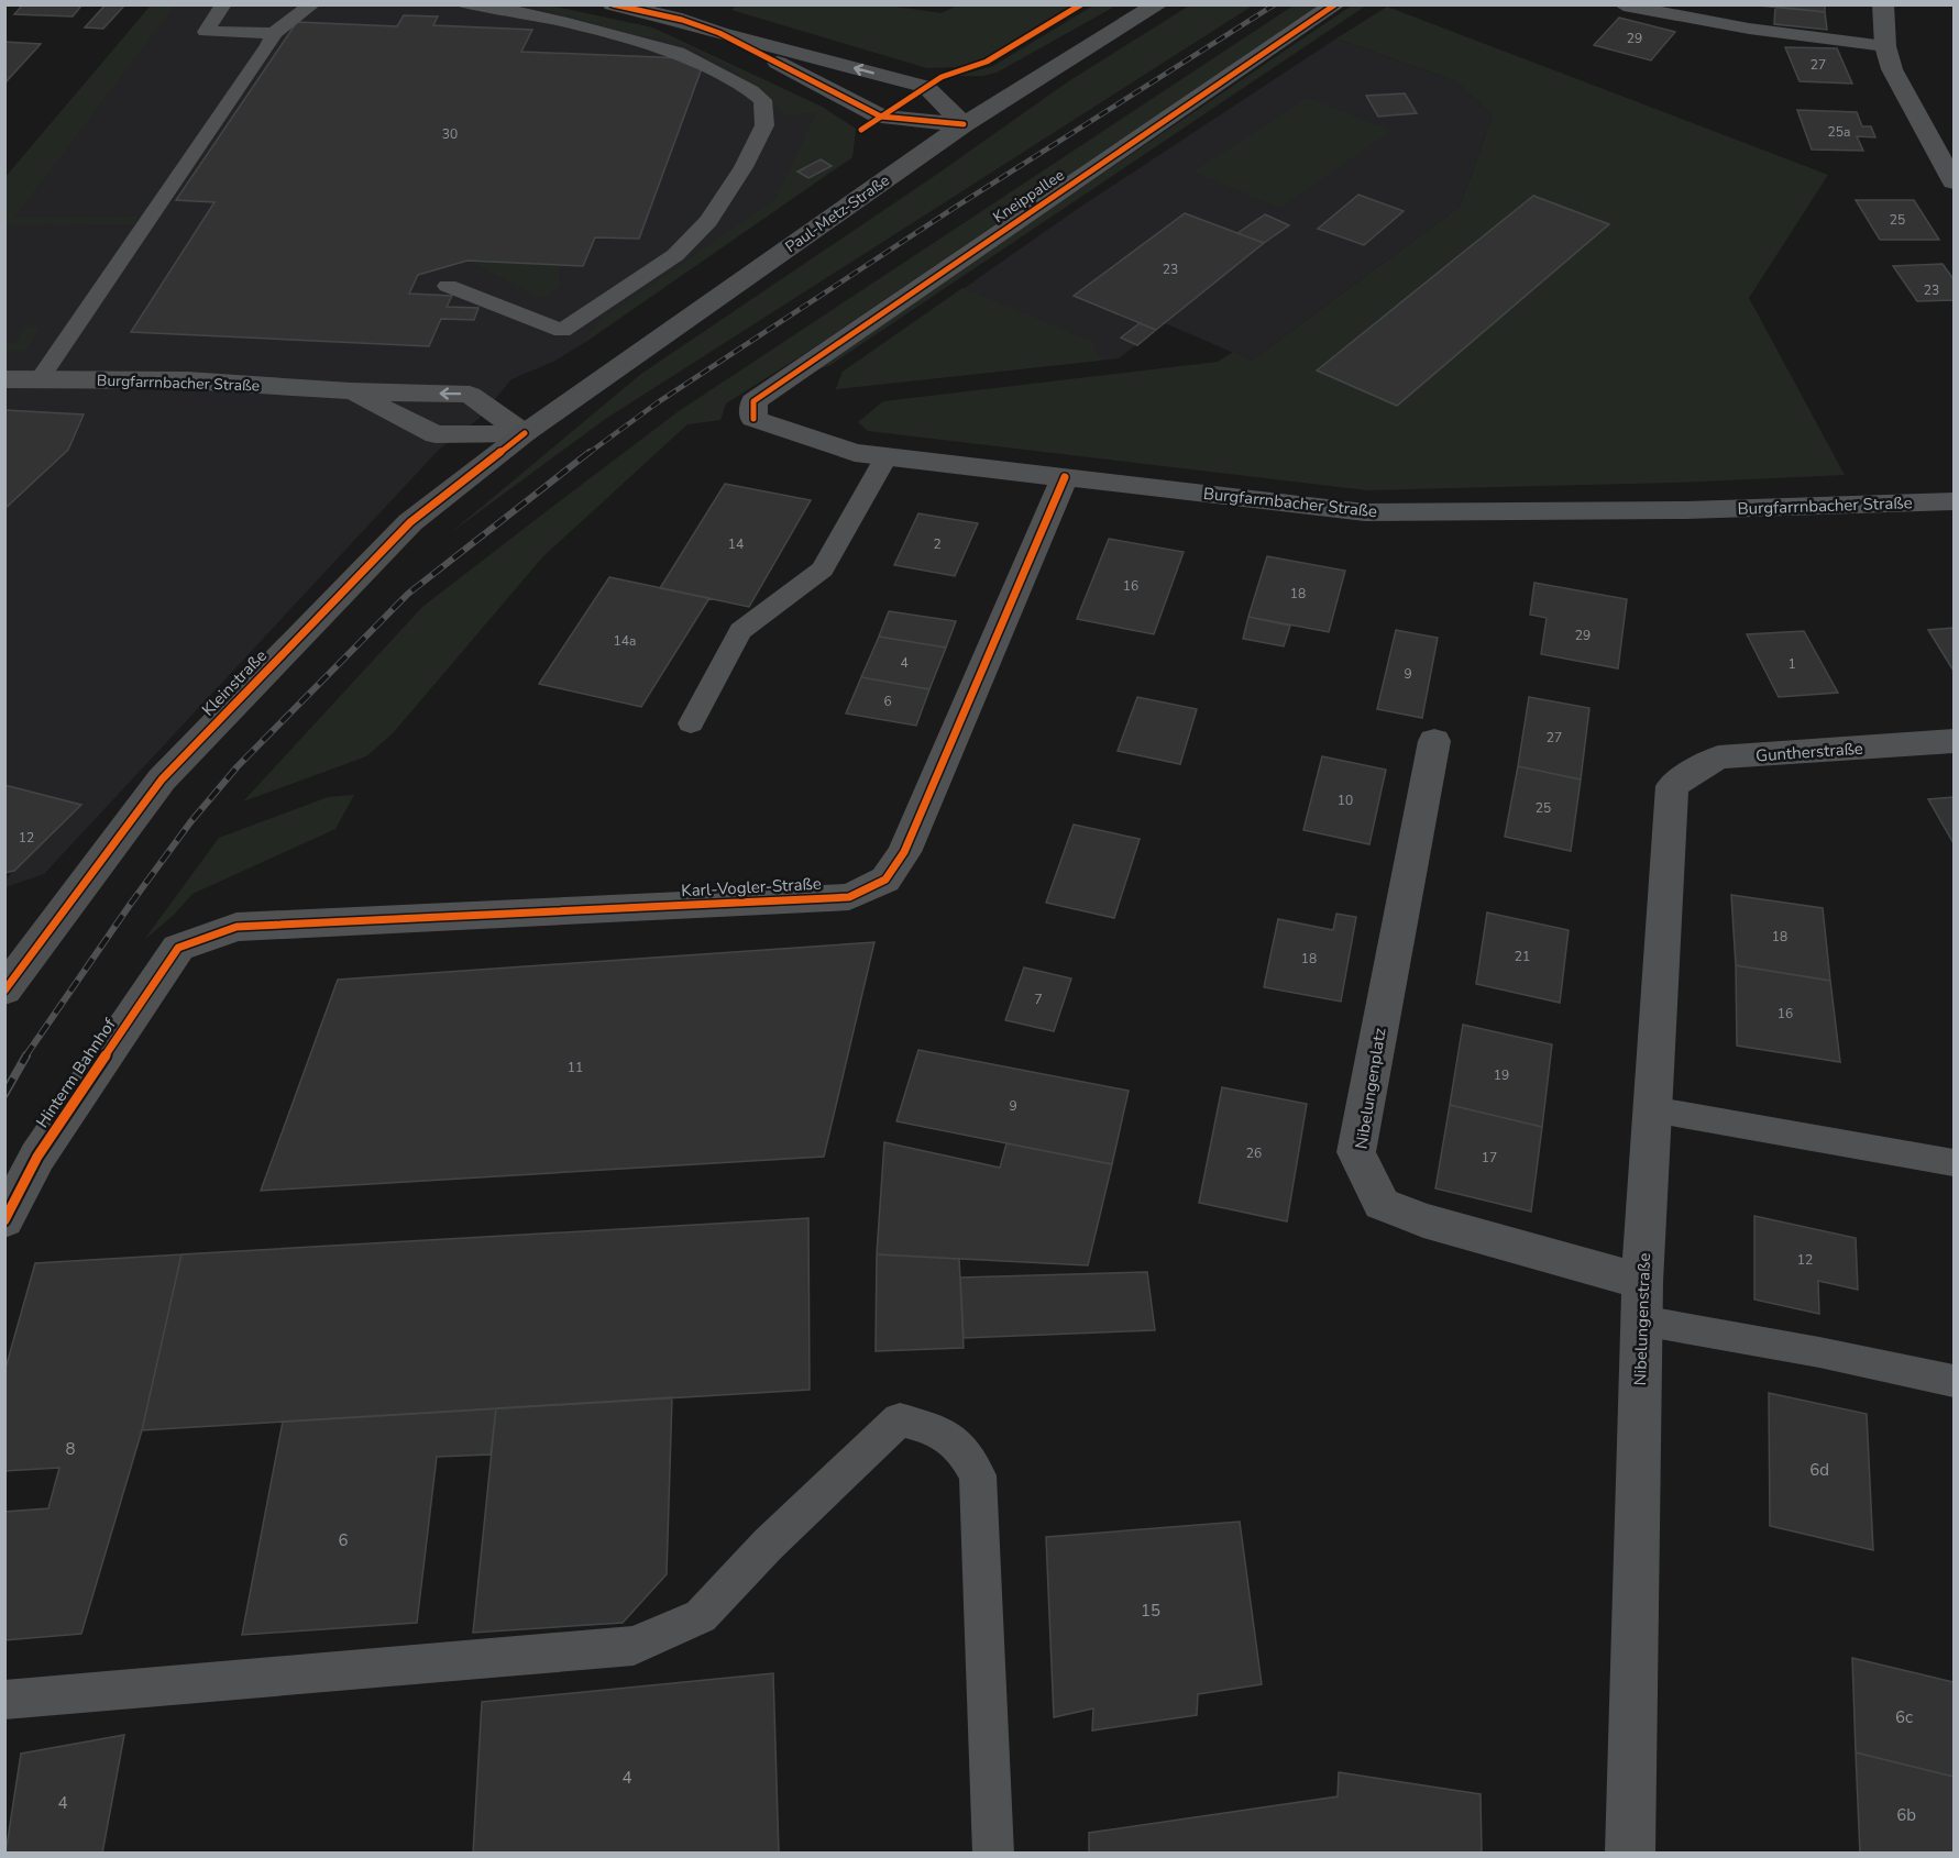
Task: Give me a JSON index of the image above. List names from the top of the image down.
{
  "streets": {
    "street": [
      "Kneippallee",
      "Paul-Metz-Straße",
      "Burgfarrnbacher Straße",
      "Kleinstraße",
      "Guntherstraße",
      "Karl-Vogler-Straße",
      "Hinterm Bahnhof",
      "Nibelungenplatz",
      "Nibelungenstraße"
    ]
  },
  "crossings": [
    ["Kneippallee", "Burgfarrnbacher Straße"],
    ["Paul-Metz-Straße", "Burgfarrnbacher Straße"],
    ["Paul-Metz-Straße", "Kleinstraße"],
    ["Burgfarrnbacher Straße", "Kleinstraße"],
    ["Burgfarrnbacher Straße", "Karl-Vogler-Straße"],
    ["Guntherstraße", "Nibelungenstraße"],
    ["Karl-Vogler-Straße", "Hinterm Bahnhof"],
    ["Nibelungenplatz", "Nibelungenstraße"]
  ],
  "house_numbers": [
    "29",
    "27",
    "25a",
    "30",
    "25",
    "23",
    "23",
    "14",
    "2",
    "16",
    "18",
    "29",
    "14a",
    "4",
    "1",
    "9",
    "6",
    "27",
    "10",
    "25",
    "12",
    "18",
    "21",
    "18",
    "7",
    "16",
    "11",
    "19",
    "9",
    "26",
    "17",
    "12",
    "8",
    "6d",
    "6",
    "15",
    "6c",
    "4",
    "4",
    "6b"
  ]
}
